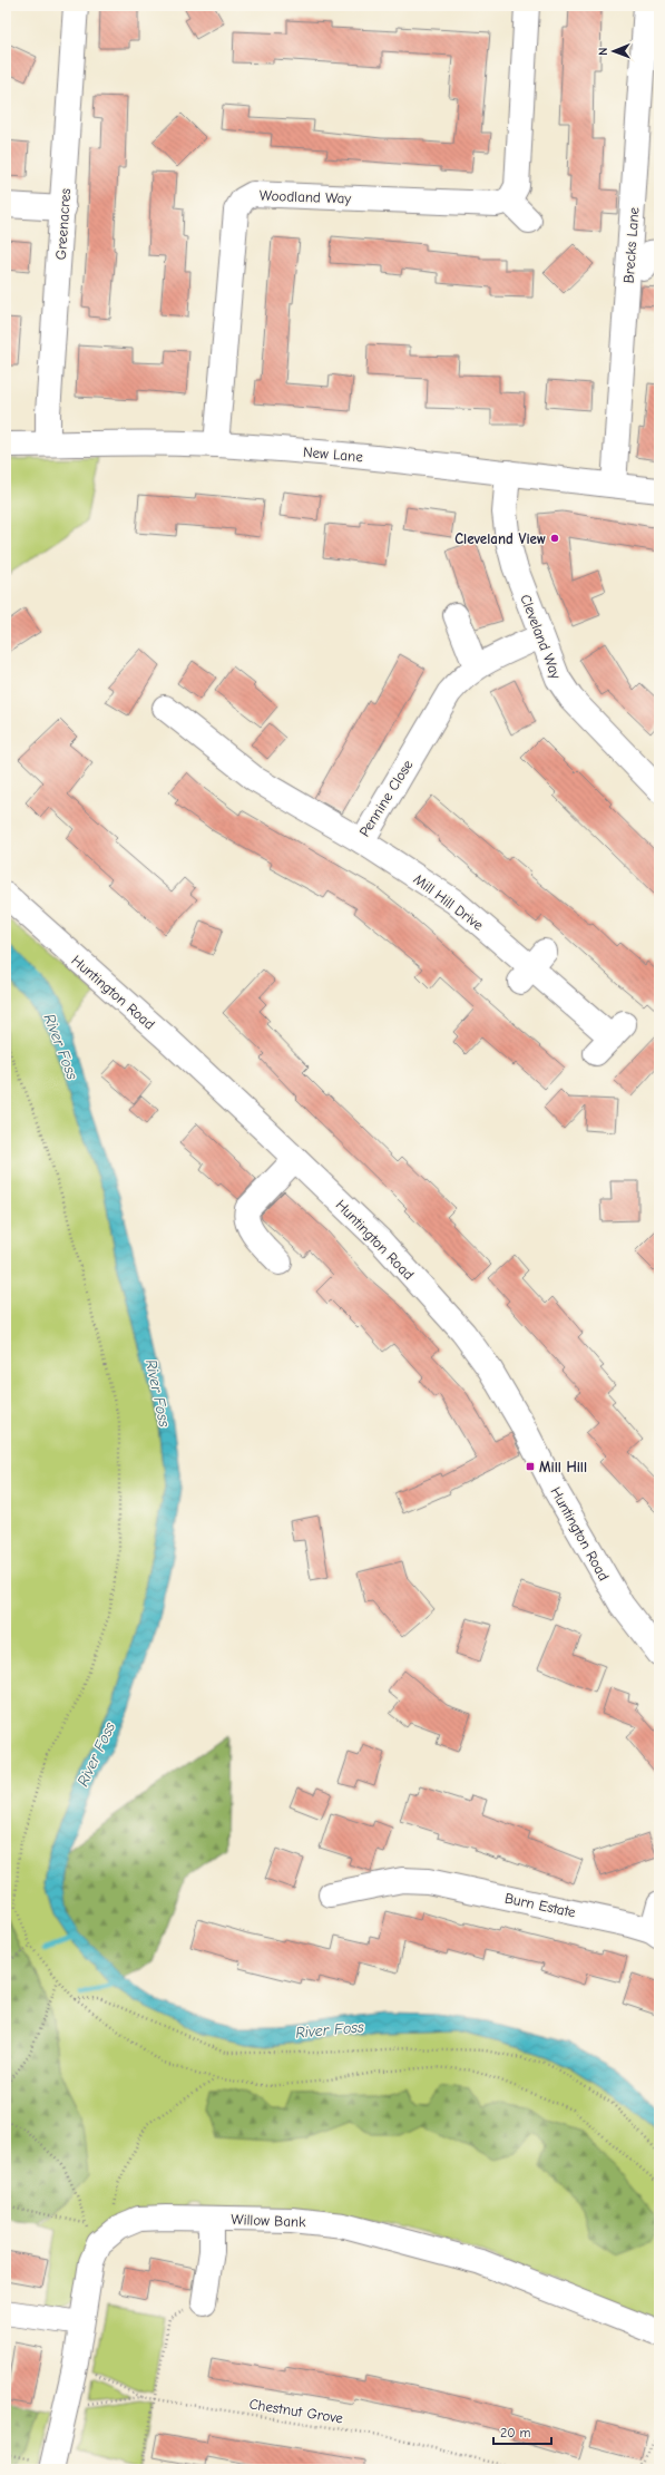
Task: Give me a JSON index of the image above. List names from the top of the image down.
{
  "streets": {
    "street": [
      "Woodland Way",
      "Greenacres",
      "Brecks Lane",
      "New Lane",
      "Cleveland Way",
      "Pennine Close",
      "Mill Hill Drive",
      "Huntington Road",
      "Burn Estate",
      "Willow Bank"
    ],
    "path": ["Chestnut Grove"]
  },
  "crossings": [
    ["Woodland Way", "New Lane"],
    ["Greenacres", "New Lane"],
    ["Brecks Lane", "New Lane"],
    ["New Lane", "Cleveland Way"],
    ["Cleveland Way", "Pennine Close"],
    ["Pennine Close", "Mill Hill Drive"],
    ["Willow Bank", "Chestnut Grove"]
  ],
  "water": ["River Foss"],
  "places": {
    "other": ["Cleveland View"],
    "transit": ["Mill Hill"]
  },
  "scale_bar": "20 m",
  "north": "left"
}
